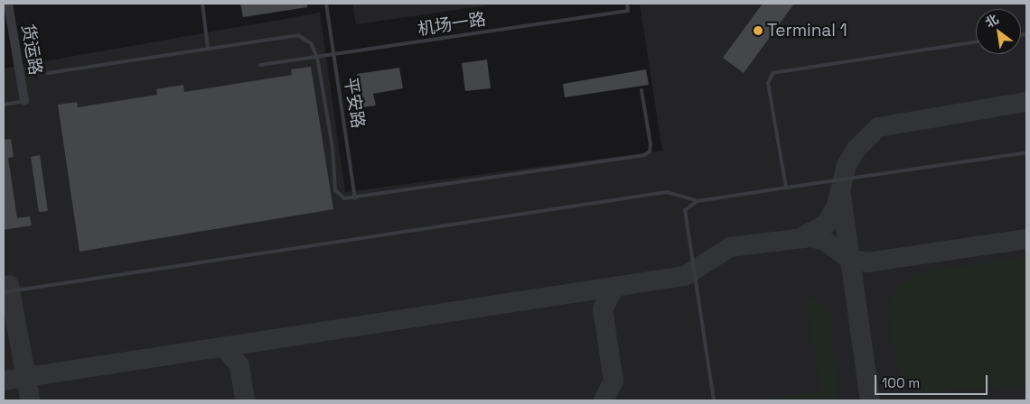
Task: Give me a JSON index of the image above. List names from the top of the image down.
{
  "streets": {
    "street": ["货运路"],
    "lane": ["机场一路", "平安路"]
  },
  "crossings": [
    ["机场一路", "平安路"]
  ],
  "places": ["Terminal 1"],
  "scale_bar": "100 m",
  "north": "top left"
}
